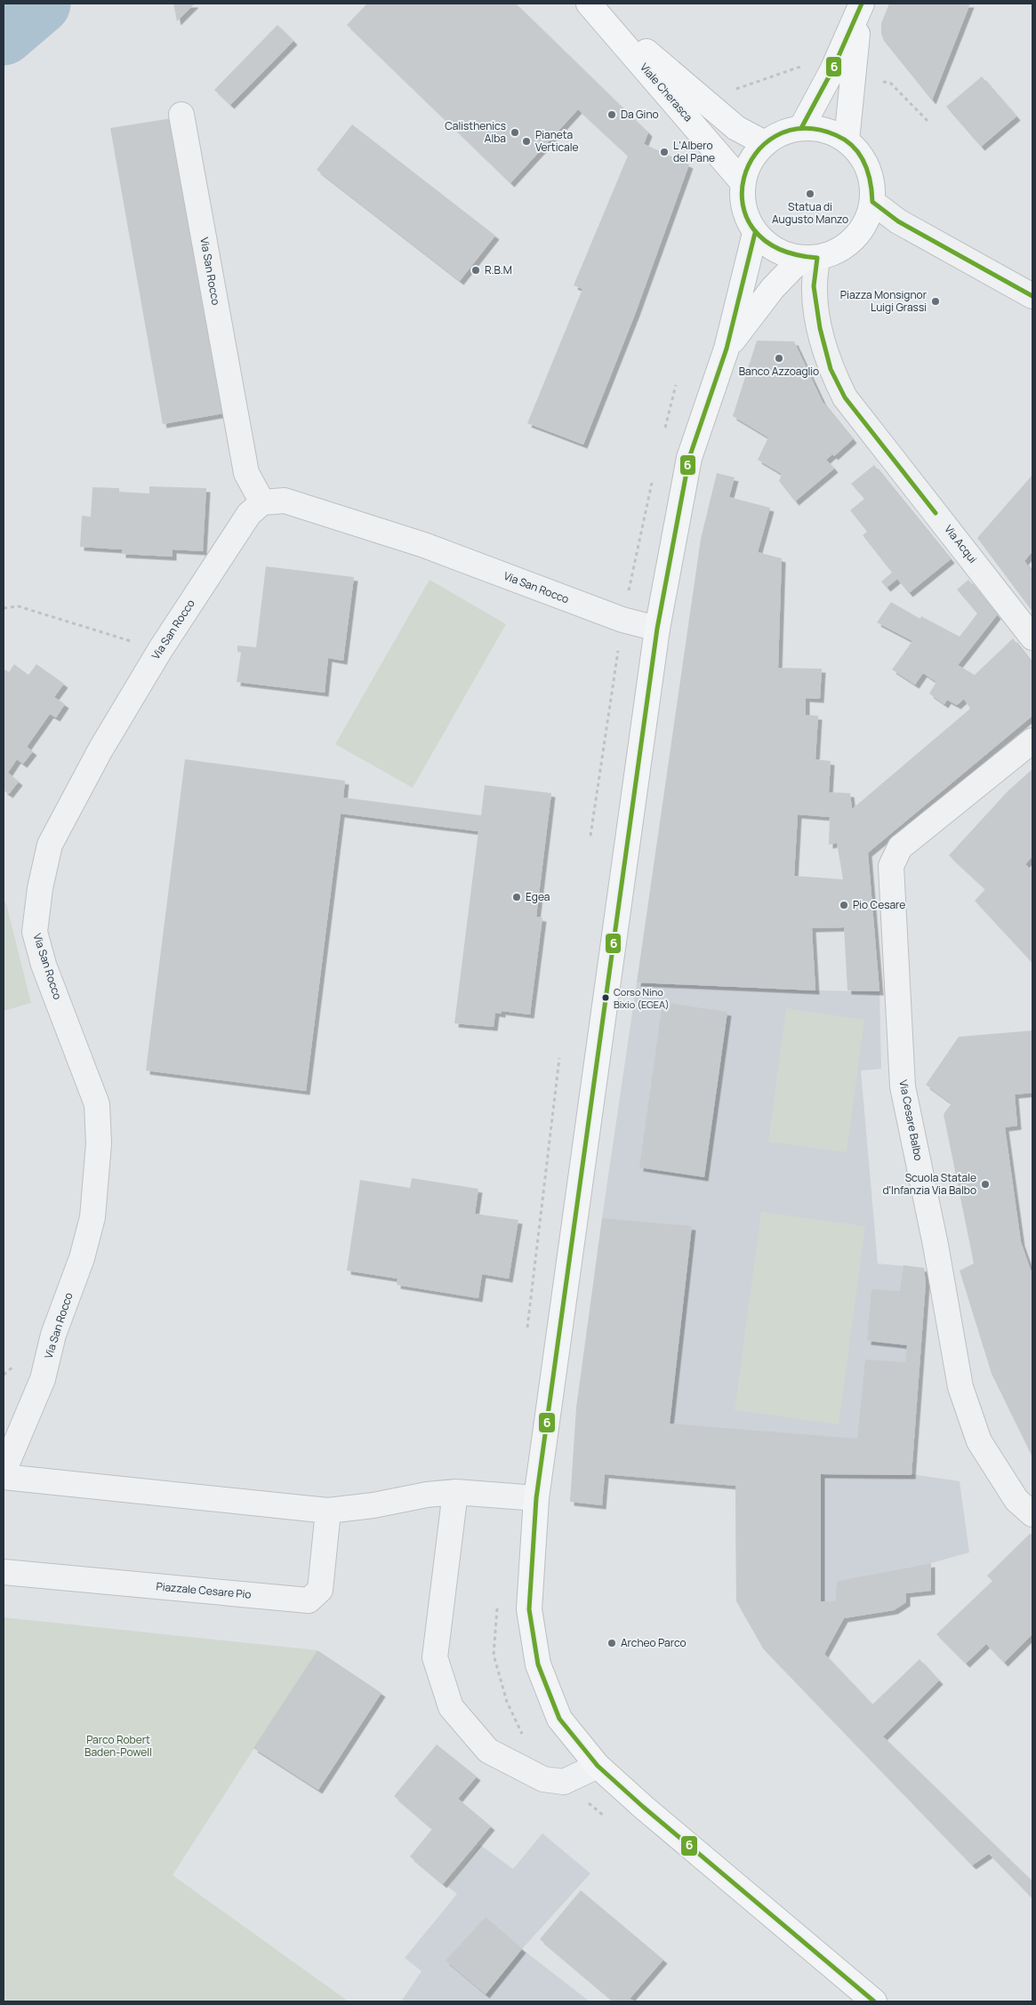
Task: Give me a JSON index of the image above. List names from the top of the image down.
{
  "streets": {
    "main road": ["Viale Cherasca"],
    "street": [
      "Via San Rocco",
      "Via Acqui",
      "Via Cesare Balbo",
      "Piazzale Cesare Pio"
    ]
  },
  "crossings": [
    ["Viale Cherasca", "Via Acqui"]
  ],
  "parks": ["Parco Robert Baden-Powell"],
  "places": [
    "Da Gino",
    "Calisthenics Alba",
    "Pianeta Verticale",
    "L‘Albero del Pane",
    "Statua di Augusto Manzo",
    "R.B.M",
    "Piazza Monsignor Luigi Grassi",
    "Banco Azzoaglio",
    "Egea",
    "Pio Cesare",
    "Corso Nino Bixio (EGEA)",
    "Scuola Statale d'Infanzia Via Balbo",
    "Archeo Parco"
  ],
  "lines": ["transit line 6"]
}
